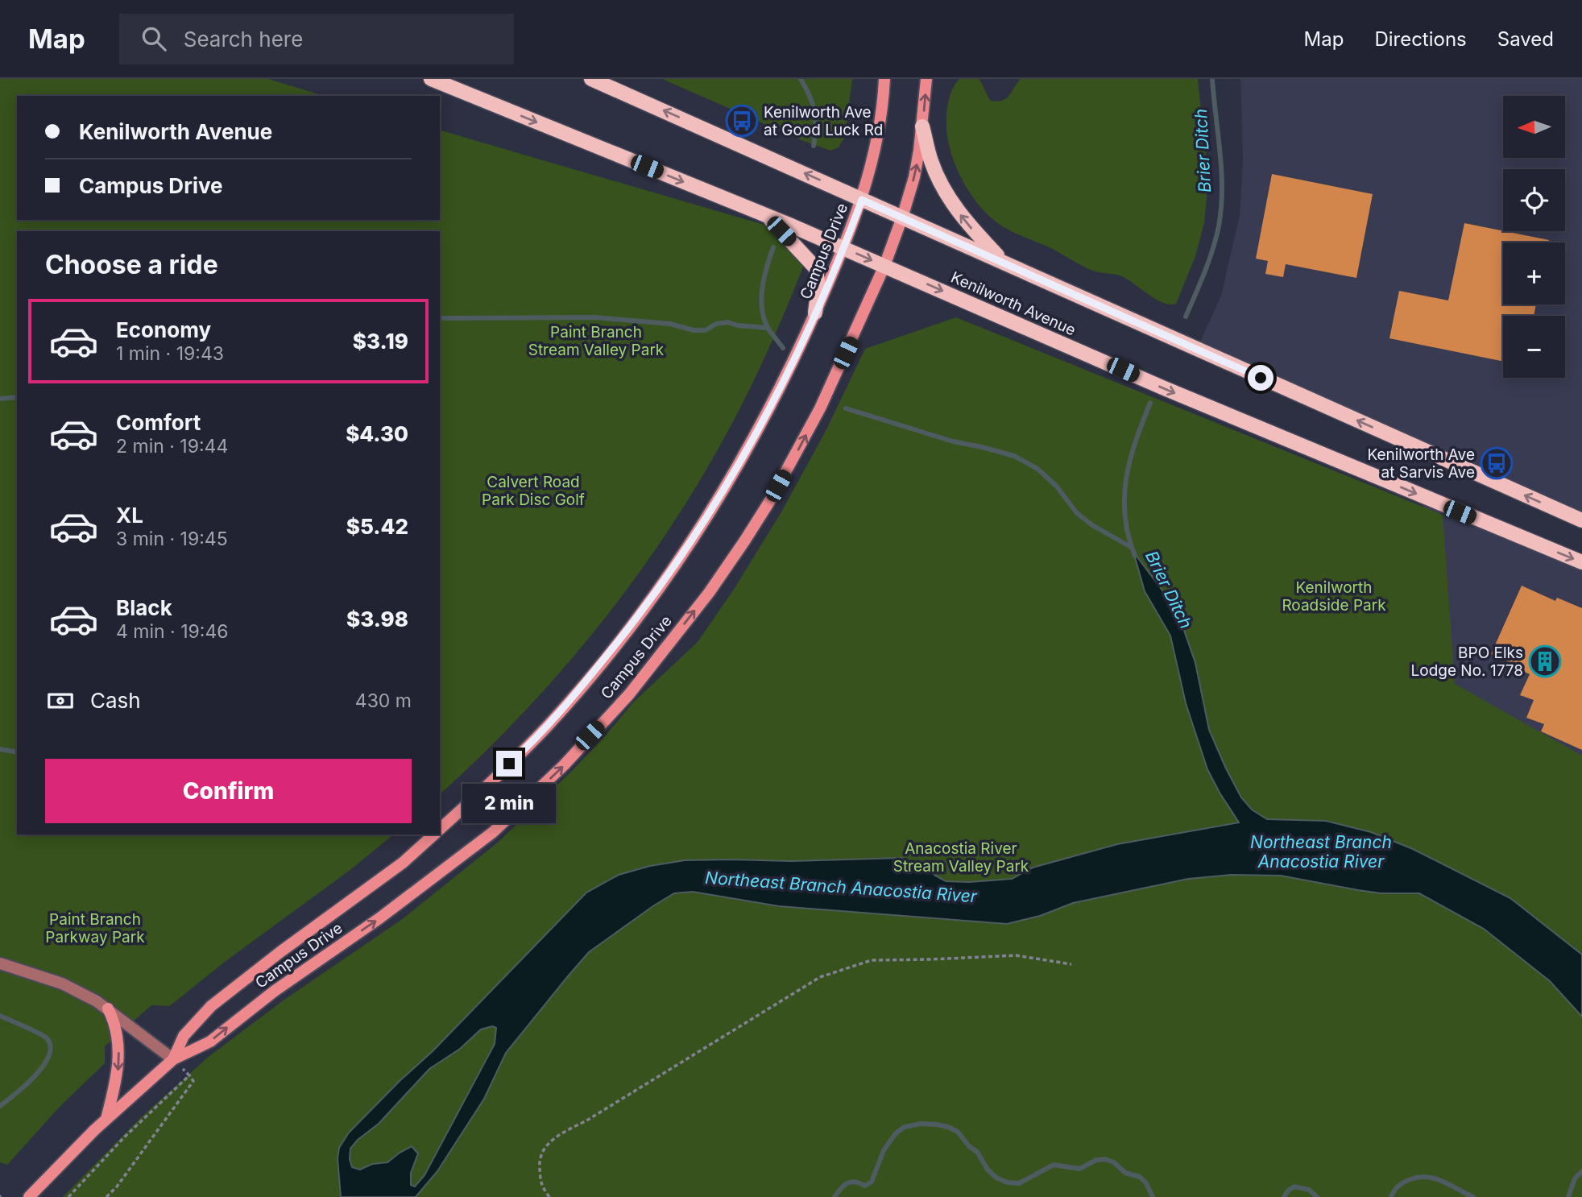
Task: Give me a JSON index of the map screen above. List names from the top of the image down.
{
  "streets": {
    "main road": ["Campus Drive", "Kenilworth Avenue"]
  },
  "crossings": [
    ["Campus Drive", "Kenilworth Avenue"]
  ],
  "water": ["Brier Ditch", "Northeast Branch Anacostia River"],
  "parks": [
    "Paint Branch Stream Valley Park",
    "Calvert Road Park Disc Golf",
    "Kenilworth Roadside Park",
    "Anacostia River Stream Valley Park",
    "Paint Branch Parkway Park"
  ],
  "places": {
    "bus stop": ["Kenilworth Ave at Good Luck Rd", "Kenilworth Ave at Sarvis Ave"],
    "building": ["BPO Elks Lodge No. 1778"]
  },
  "north": "left",
  "page": {
    "header": "Map",
    "search": "Search here",
    "nav": ["Map", "Directions", "Saved"],
    "map_buttons": ["+", "−"],
    "banner": ["Kenilworth Avenue", "Campus Drive"],
    "heading": "Choose a ride",
    "list": [
      {
        "name": "Economy",
        "note": "1 min · 19:43",
        "value": "$3.19"
      },
      {
        "name": "Comfort",
        "note": "2 min · 19:44",
        "value": "$4.30"
      },
      {
        "name": "XL",
        "note": "3 min · 19:45",
        "value": "$5.42"
      },
      {
        "name": "Black",
        "note": "4 min · 19:46",
        "value": "$3.98"
      }
    ],
    "pay": ["Cash", "430 m"],
    "buttons": "Confirm",
    "bubble": "2 min"
  }
}
